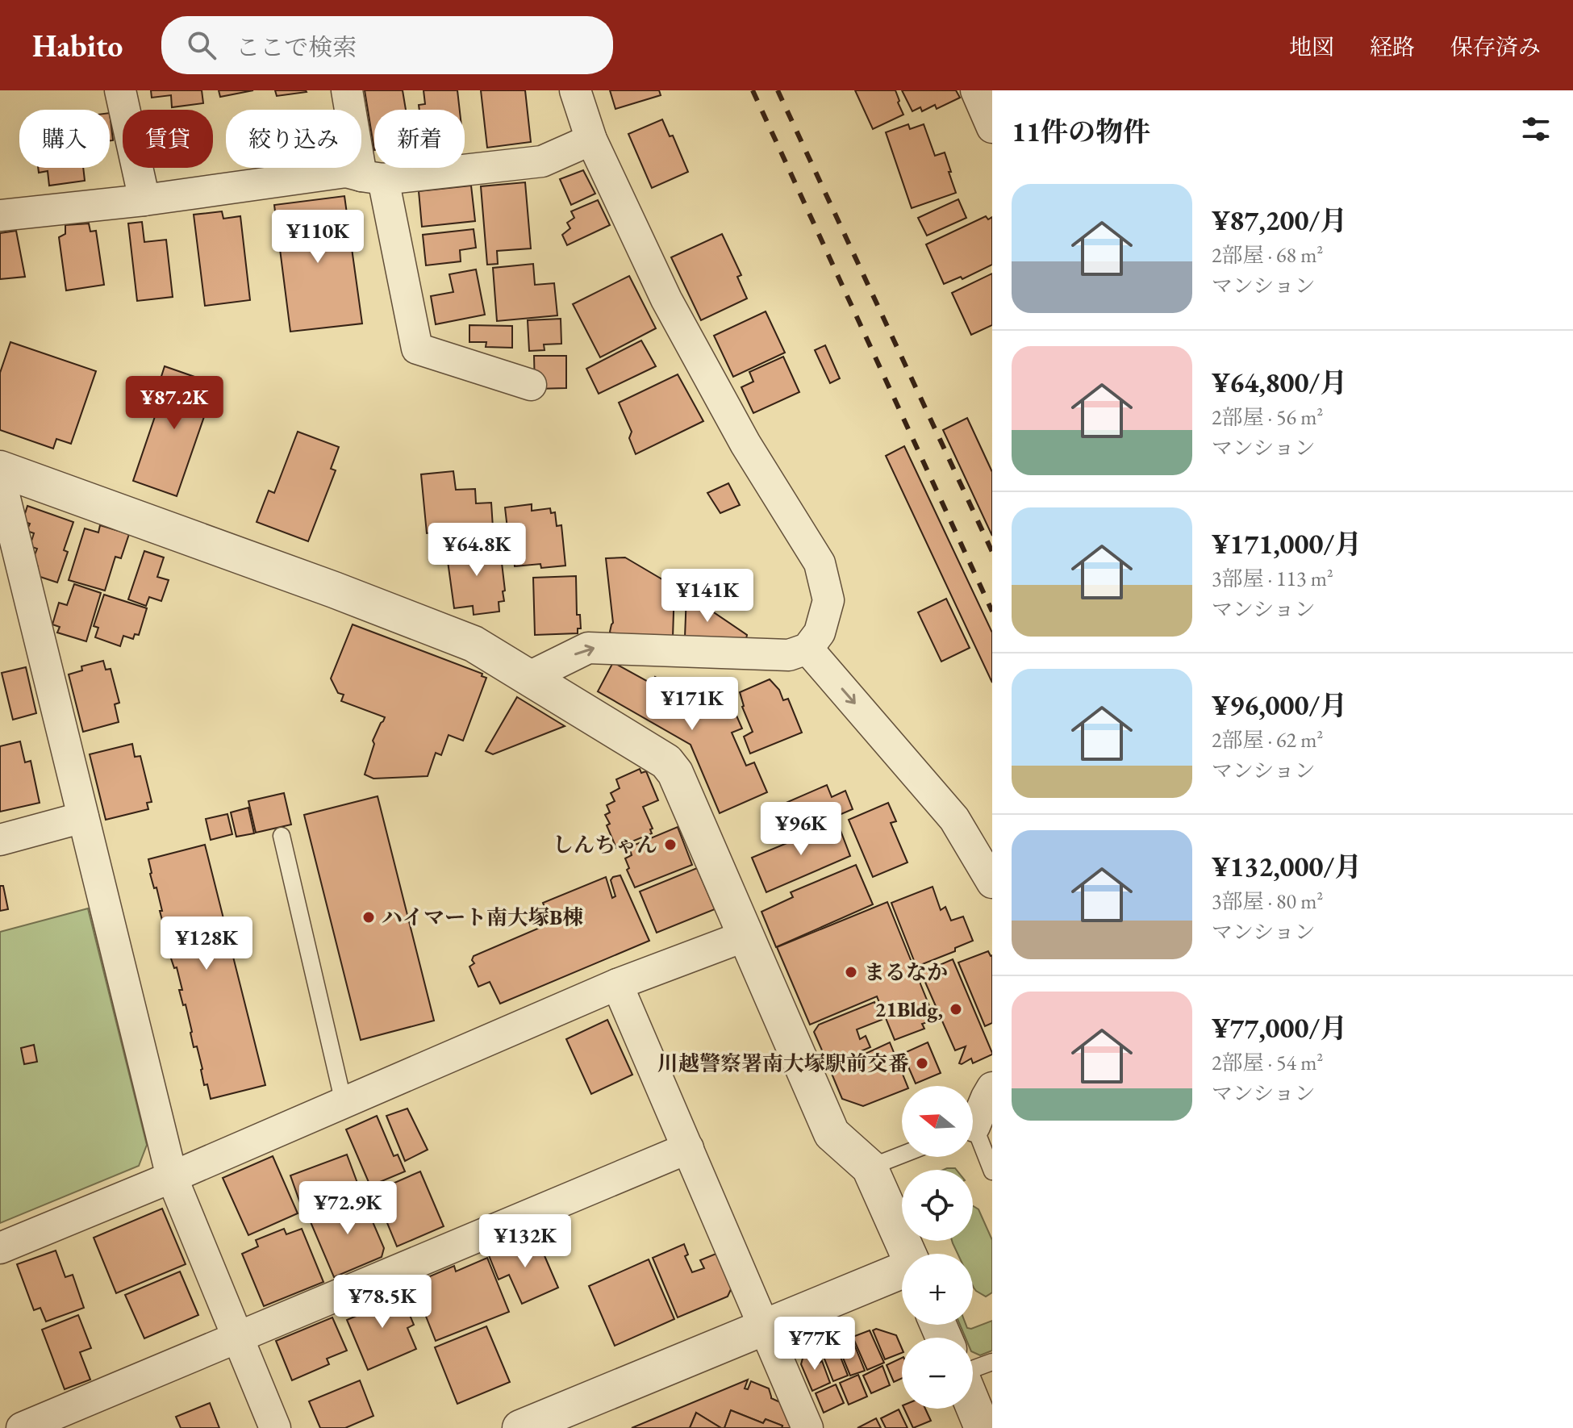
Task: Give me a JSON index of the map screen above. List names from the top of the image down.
{
  "places": [
    "しんちゃん",
    "ハイマート南大塚B棟",
    "まるなか",
    "21Bldg,",
    "川越警察署南大塚駅前交番"
  ],
  "north": "left",
  "page": {
    "header": "Habito",
    "search": "ここで検索",
    "nav": ["地図", "経路", "保存済み"],
    "heading": "11件の物件",
    "chip": [
      "購入",
      "賃貸",
      "絞り込み",
      "新着"
    ],
    "list": [
      {
        "name": "¥87,200/月",
        "note": "2部屋 · 68 m² · マンション"
      },
      {
        "name": "¥64,800/月",
        "note": "2部屋 · 56 m² · マンション"
      },
      {
        "name": "¥171,000/月",
        "note": "3部屋 · 113 m² · マンション"
      },
      {
        "name": "¥96,000/月",
        "note": "2部屋 · 62 m² · マンション"
      },
      {
        "name": "¥132,000/月",
        "note": "3部屋 · 80 m² · マンション"
      },
      {
        "name": "¥77,000/月",
        "note": "2部屋 · 54 m² · マンション"
      }
    ],
    "price": [
      "¥110K",
      "¥87.2K",
      "¥64.8K",
      "¥141K",
      "¥171K",
      "¥96K",
      "¥128K",
      "¥72.9K",
      "¥132K",
      "¥78.5K",
      "¥77K"
    ],
    "map_buttons": ["+", "−"]
  }
}
